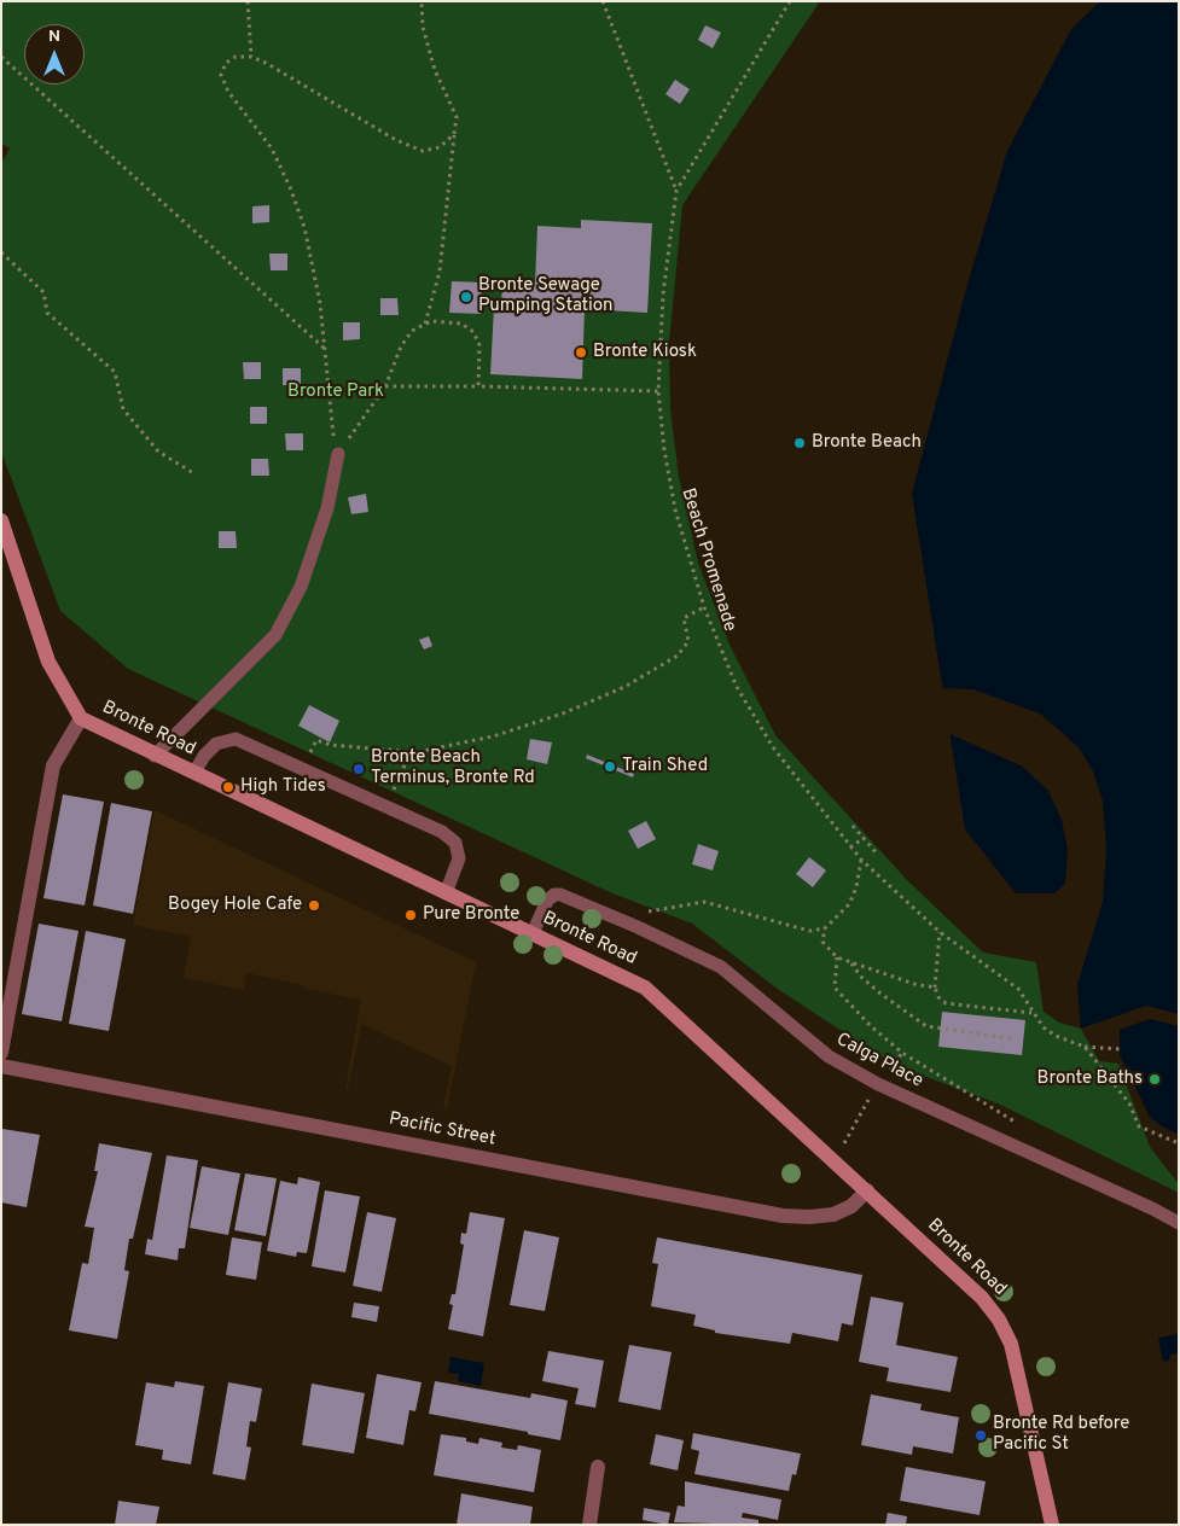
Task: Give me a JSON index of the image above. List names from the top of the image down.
{
  "streets": {
    "main road": ["Bronte Road"],
    "street": ["Pacific Street"],
    "lane": ["Calga Place"],
    "path": ["Beach Promenade"]
  },
  "crossings": [
    ["Bronte Road", "Calga Place"],
    ["Bronte Road", "Pacific Street"]
  ],
  "parks": ["Bronte Park"],
  "places": [
    "Bronte Sewage Pumping Station",
    "Bronte Kiosk",
    "Bronte Beach",
    "Train Shed",
    "Bronte Beach Terminus, Bronte Rd",
    "High Tides",
    "Bogey Hole Cafe",
    "Pure Bronte",
    "Bronte Baths",
    "Bronte Rd before Pacific St"
  ],
  "north": "top"
}
